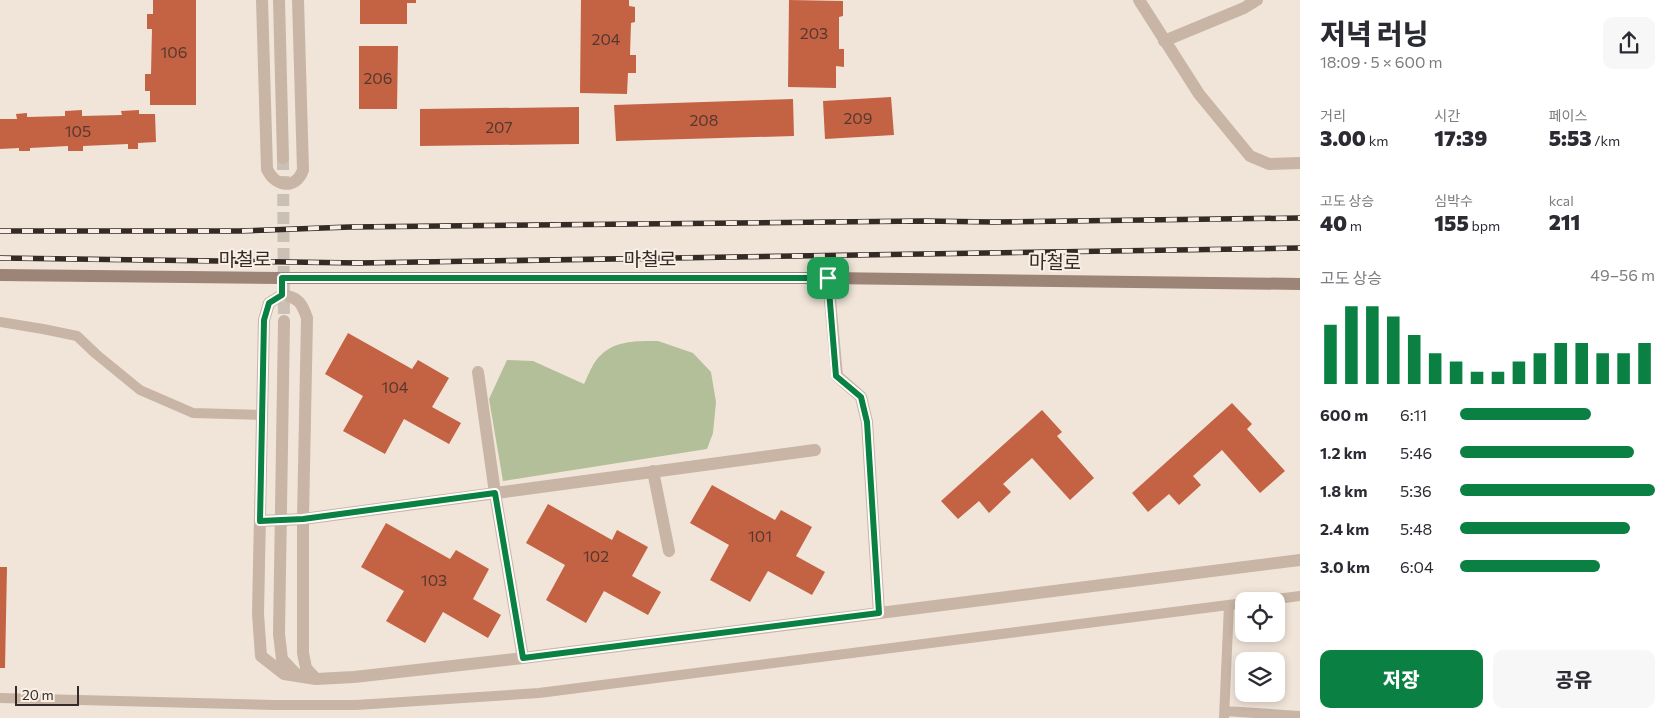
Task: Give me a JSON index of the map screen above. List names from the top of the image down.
{
  "streets": {
    "main road": ["마철로"]
  },
  "house_numbers": [
    "203",
    "204",
    "106",
    "206",
    "209",
    "208",
    "207",
    "105",
    "104",
    "101",
    "102",
    "103"
  ],
  "scale_bar": "20 m",
  "page": {
    "heading": ["저녁 러닝", "18:09 · 5 × 600 m"],
    "stats": [
      ["거리", "3.00 km"],
      ["시간", "17:39"],
      ["페이스", "5:53 /km"],
      ["고도 상승", "40 m"],
      ["심박수", "155 bpm"],
      ["kcal", "211"]
    ],
    "chart": ["고도 상승", "49–56 m"],
    "list": [
      {
        "name": "600 m",
        "note": "6:11"
      },
      {
        "name": "1.2 km",
        "note": "5:46"
      },
      {
        "name": "1.8 km",
        "note": "5:36"
      },
      {
        "name": "2.4 km",
        "note": "5:48"
      },
      {
        "name": "3.0 km",
        "note": "6:04"
      }
    ],
    "buttons": ["저장", "공유"],
    "scale": "20 m"
  }
}
